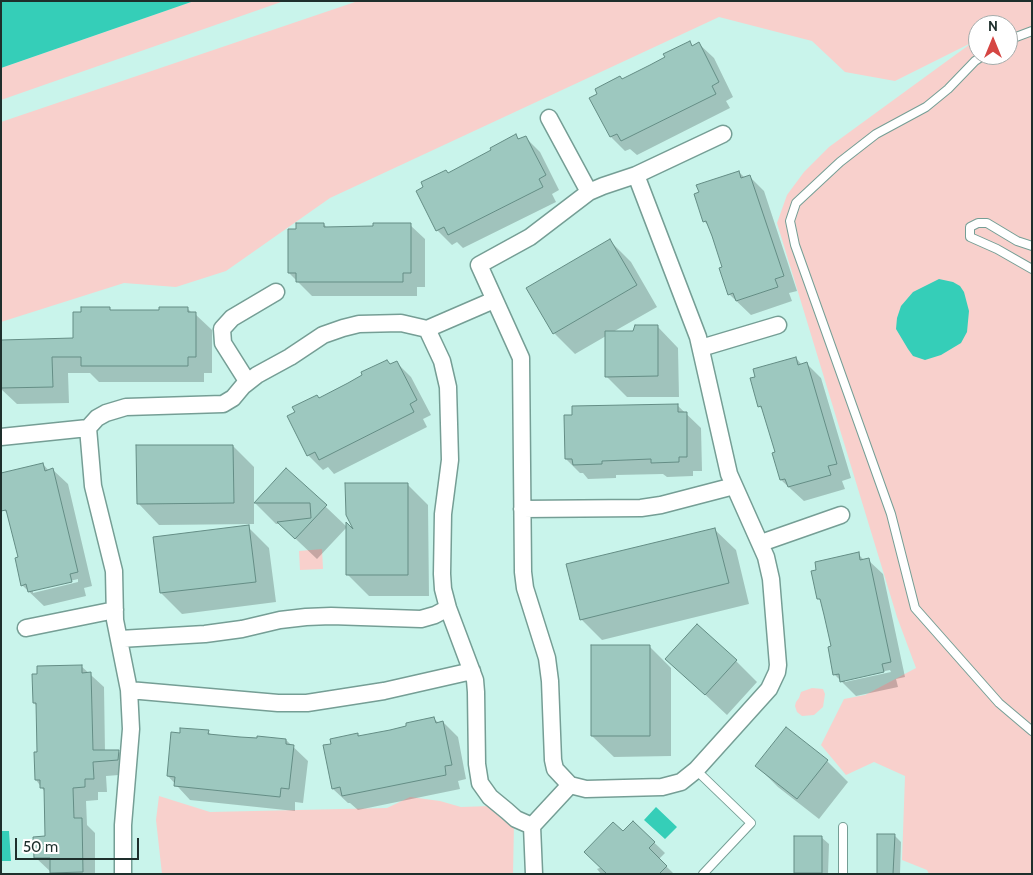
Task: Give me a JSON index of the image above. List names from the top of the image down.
{
  "scale_bar": "50 m",
  "north": "top"
}
